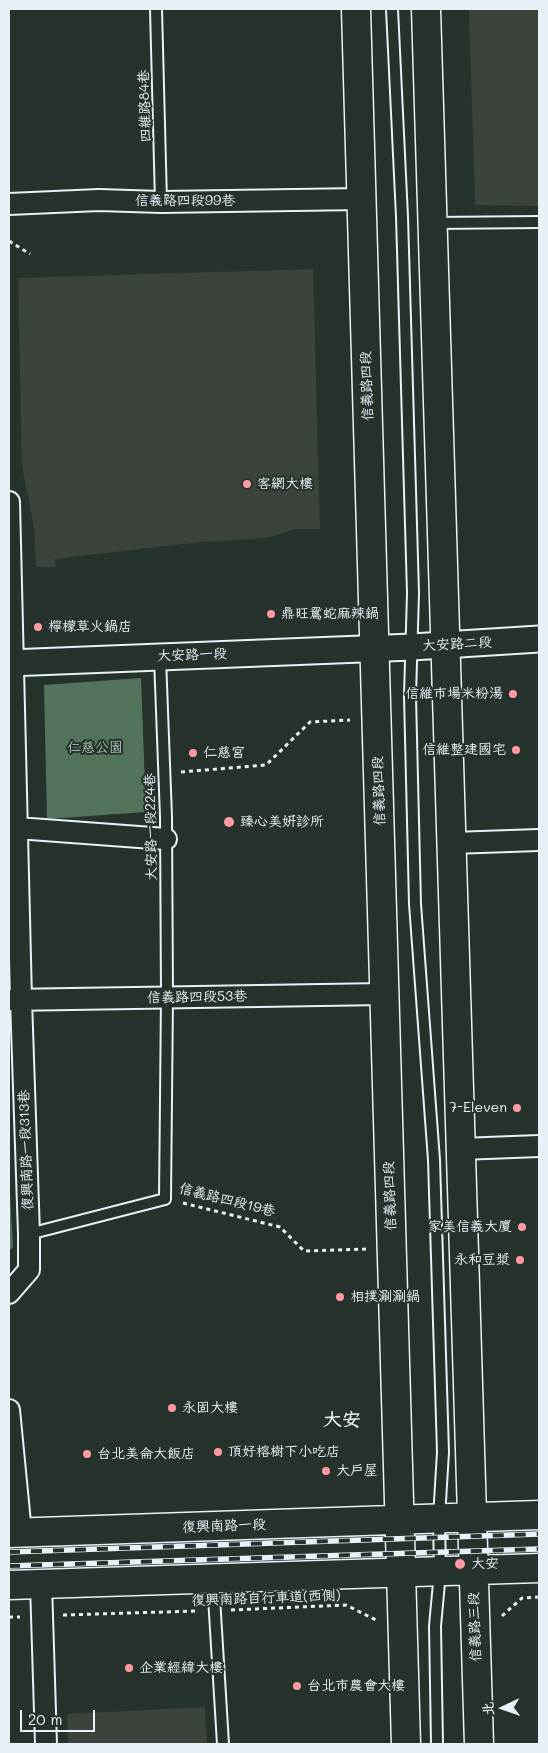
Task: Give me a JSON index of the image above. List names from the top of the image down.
{
  "streets": {
    "main road": ["信義路四段", "復興南路一段", "信義路三段"],
    "street": [
      "信義路四段99巷",
      "大安路二段",
      "大安路一段",
      "信義路四段53巷",
      "復興南路一段313巷"
    ],
    "lane": ["四維路84巷", "大安路一段224巷", "信義路四段19巷"],
    "path": ["復興南路自行車道(西側)"]
  },
  "crossings": [
    ["四維路84巷", "信義路四段99巷"],
    ["信義路四段99巷", "信義路四段"],
    ["信義路四段", "大安路二段"],
    ["信義路四段", "大安路一段"],
    ["信義路四段", "信義路四段53巷"],
    ["信義路四段", "信義路四段19巷"],
    ["信義路四段", "復興南路一段"],
    ["大安路二段", "大安路一段"],
    ["大安路一段", "大安路一段224巷"],
    ["大安路一段", "復興南路一段313巷"],
    ["大安路一段224巷", "信義路四段53巷"],
    ["大安路一段224巷", "信義路四段19巷"],
    ["信義路四段53巷", "復興南路一段313巷"],
    ["信義路四段53巷", "信義路四段19巷"],
    ["復興南路一段313巷", "信義路四段19巷"]
  ],
  "districts": ["大安"],
  "parks": ["仁慈公園"],
  "places": [
    "客網大樓",
    "鼎旺鴛蛇麻辣鍋",
    "檸檬草火鍋店",
    "信維市場米粉湯",
    "信維整建國宅",
    "仁慈宮",
    "臻心美妍診所",
    "7-Eleven",
    "家美信義大廈",
    "永和豆漿",
    "相撲涮涮鍋",
    "永固大樓",
    "頂好榕樹下小吃店",
    "台北美侖大飯店",
    "大戸屋",
    "大安",
    "企業經緯大樓",
    "台北市農會大樓"
  ],
  "scale_bar": "20 m",
  "north": "left"
}
